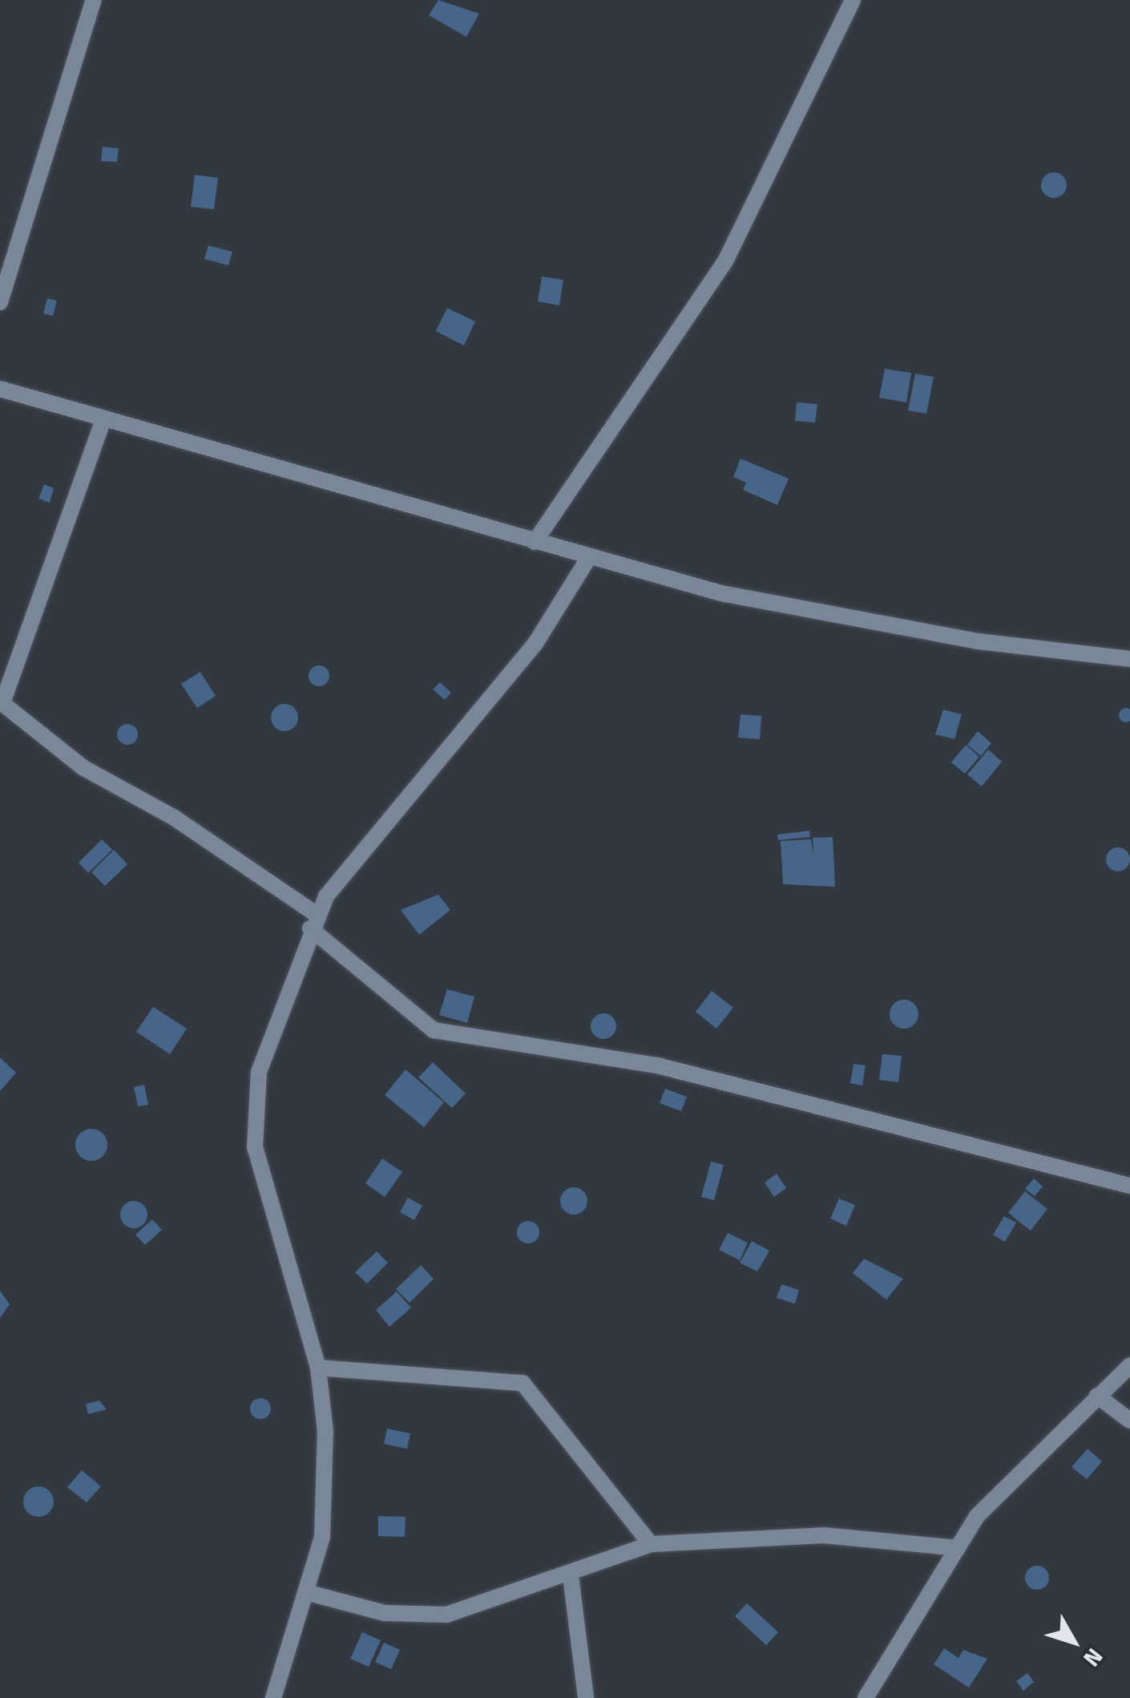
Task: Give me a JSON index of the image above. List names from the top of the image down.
{
  "north": "bottom right"
}
